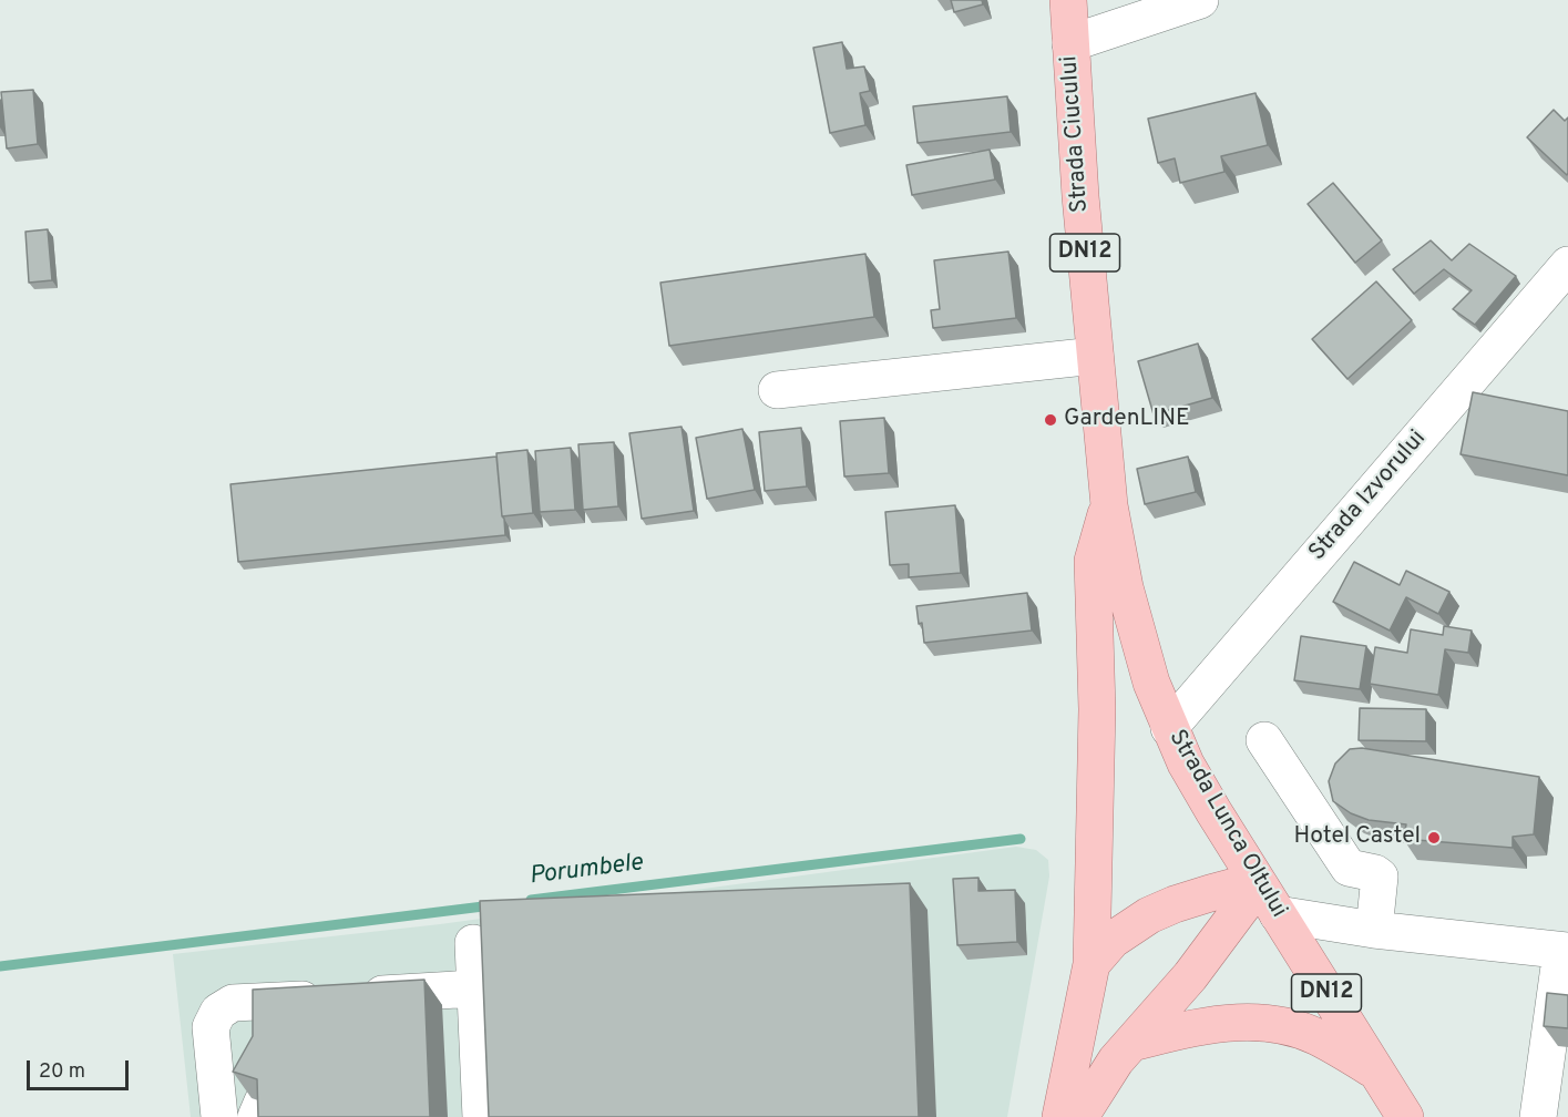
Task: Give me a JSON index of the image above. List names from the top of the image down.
{
  "streets": {
    "main road": ["Strada Ciucului", "DN12", "Strada Lunca Oltului"],
    "street": ["Strada Izvorului"]
  },
  "crossings": [
    ["Strada Ciucului", "Strada Lunca Oltului"],
    ["Strada Izvorului", "Strada Lunca Oltului"]
  ],
  "water": ["Porumbele"],
  "places": ["GardenLINE", "Hotel Castel"],
  "scale_bar": "20 m"
}
